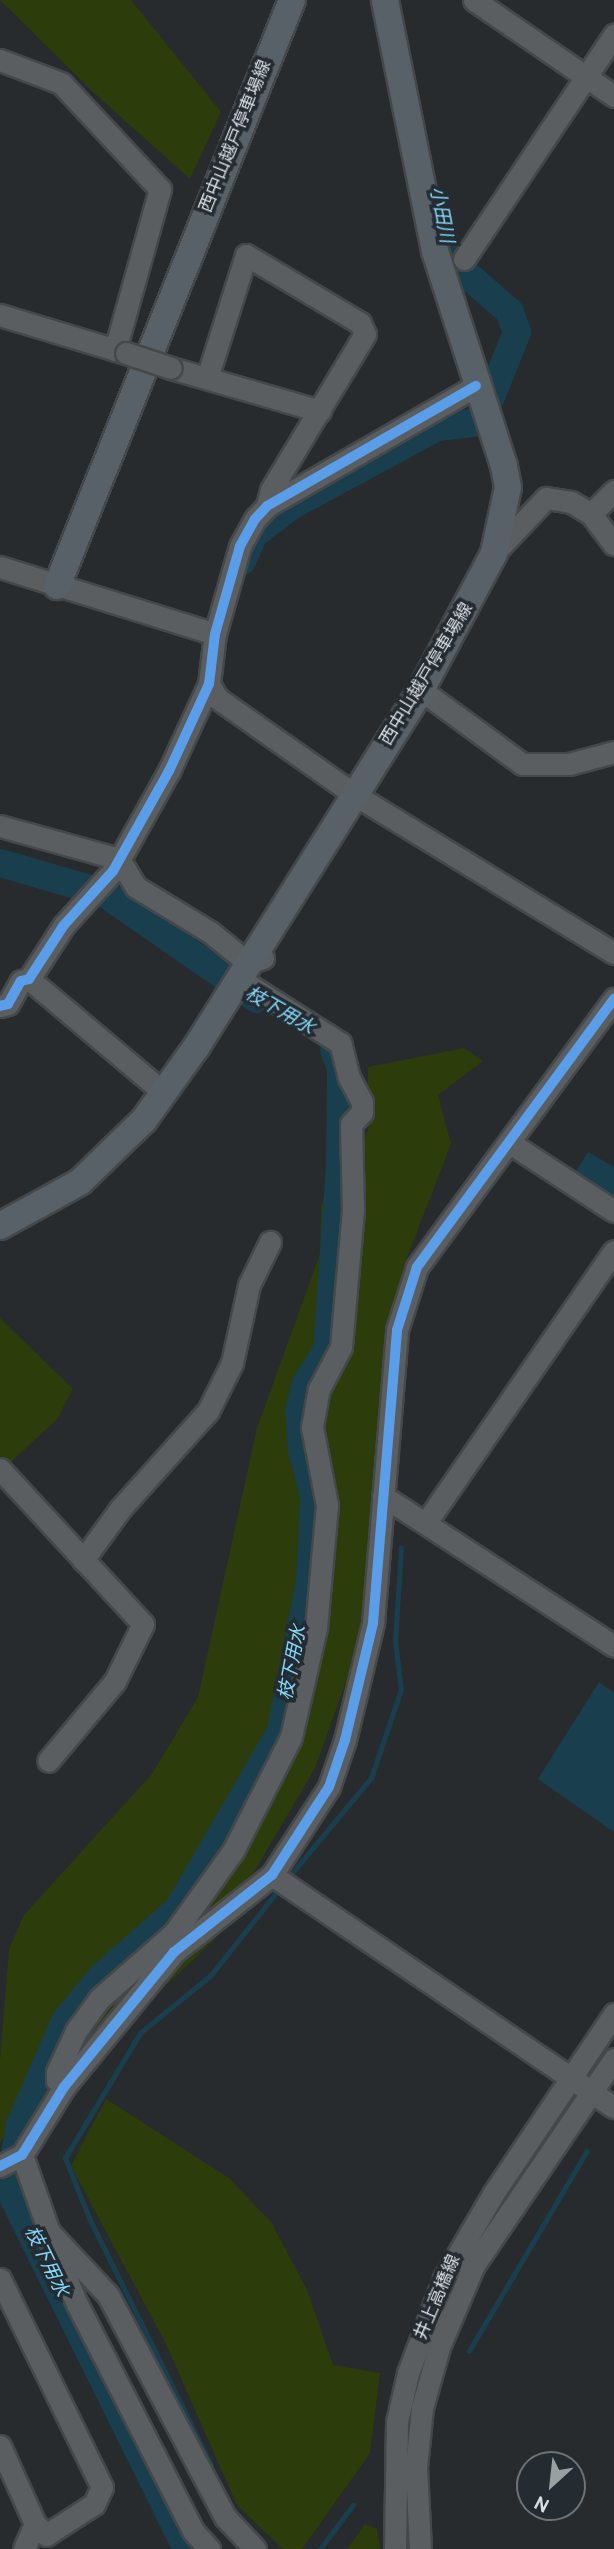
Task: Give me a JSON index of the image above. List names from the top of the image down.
{
  "streets": {
    "main road": ["西中山越戸停車場線"],
    "street": ["井上高橋線"]
  },
  "water": ["小田川", "枝下用水"],
  "north": "bottom left"
}
